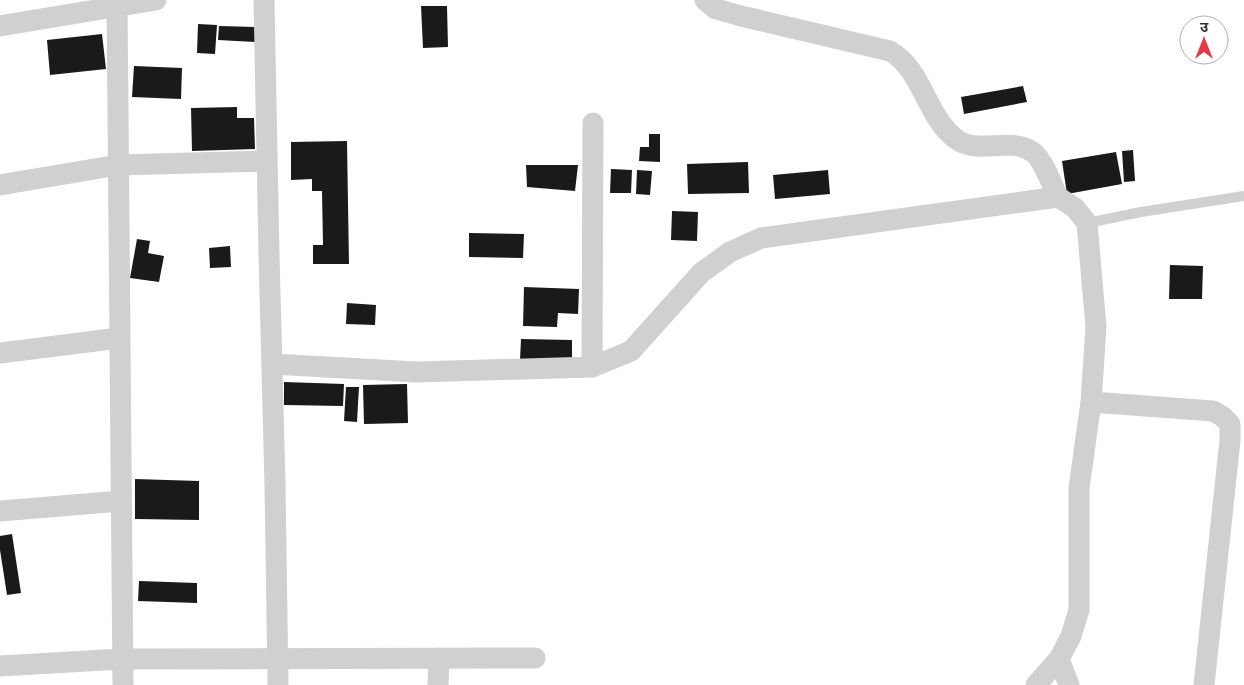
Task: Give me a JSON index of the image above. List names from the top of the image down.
{
  "north": "top"
}
